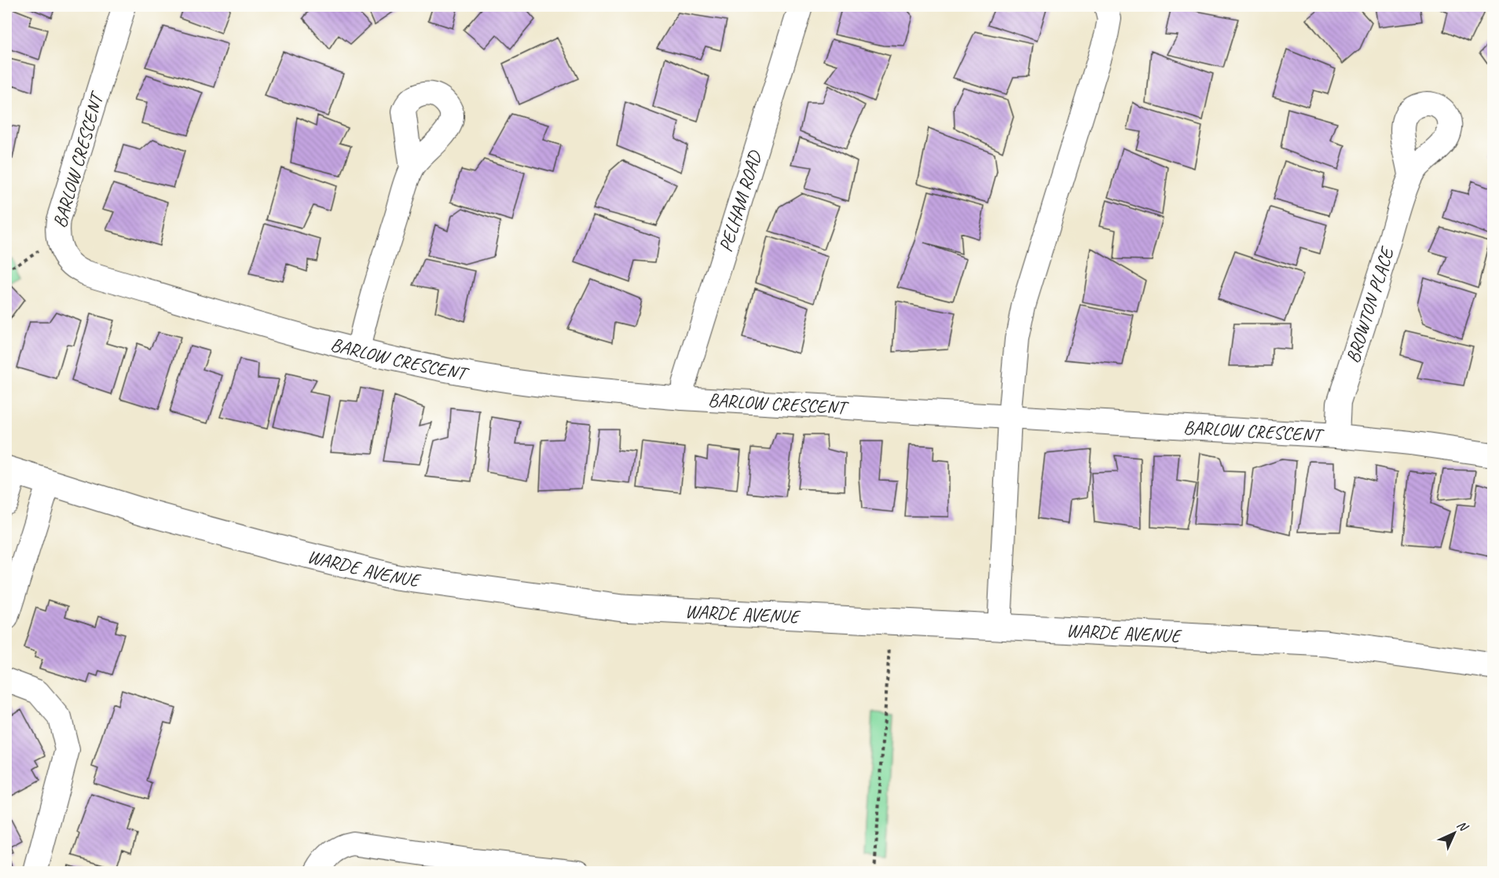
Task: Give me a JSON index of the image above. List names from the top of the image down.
{
  "streets": {
    "main road": ["WARDE AVENUE"],
    "street": ["BARLOW CRESCENT", "PELHAM ROAD", "BROWTON PLACE"]
  },
  "crossings": [
    ["BARLOW CRESCENT", "PELHAM ROAD"],
    ["BARLOW CRESCENT", "BROWTON PLACE"]
  ],
  "north": "top right"
}
